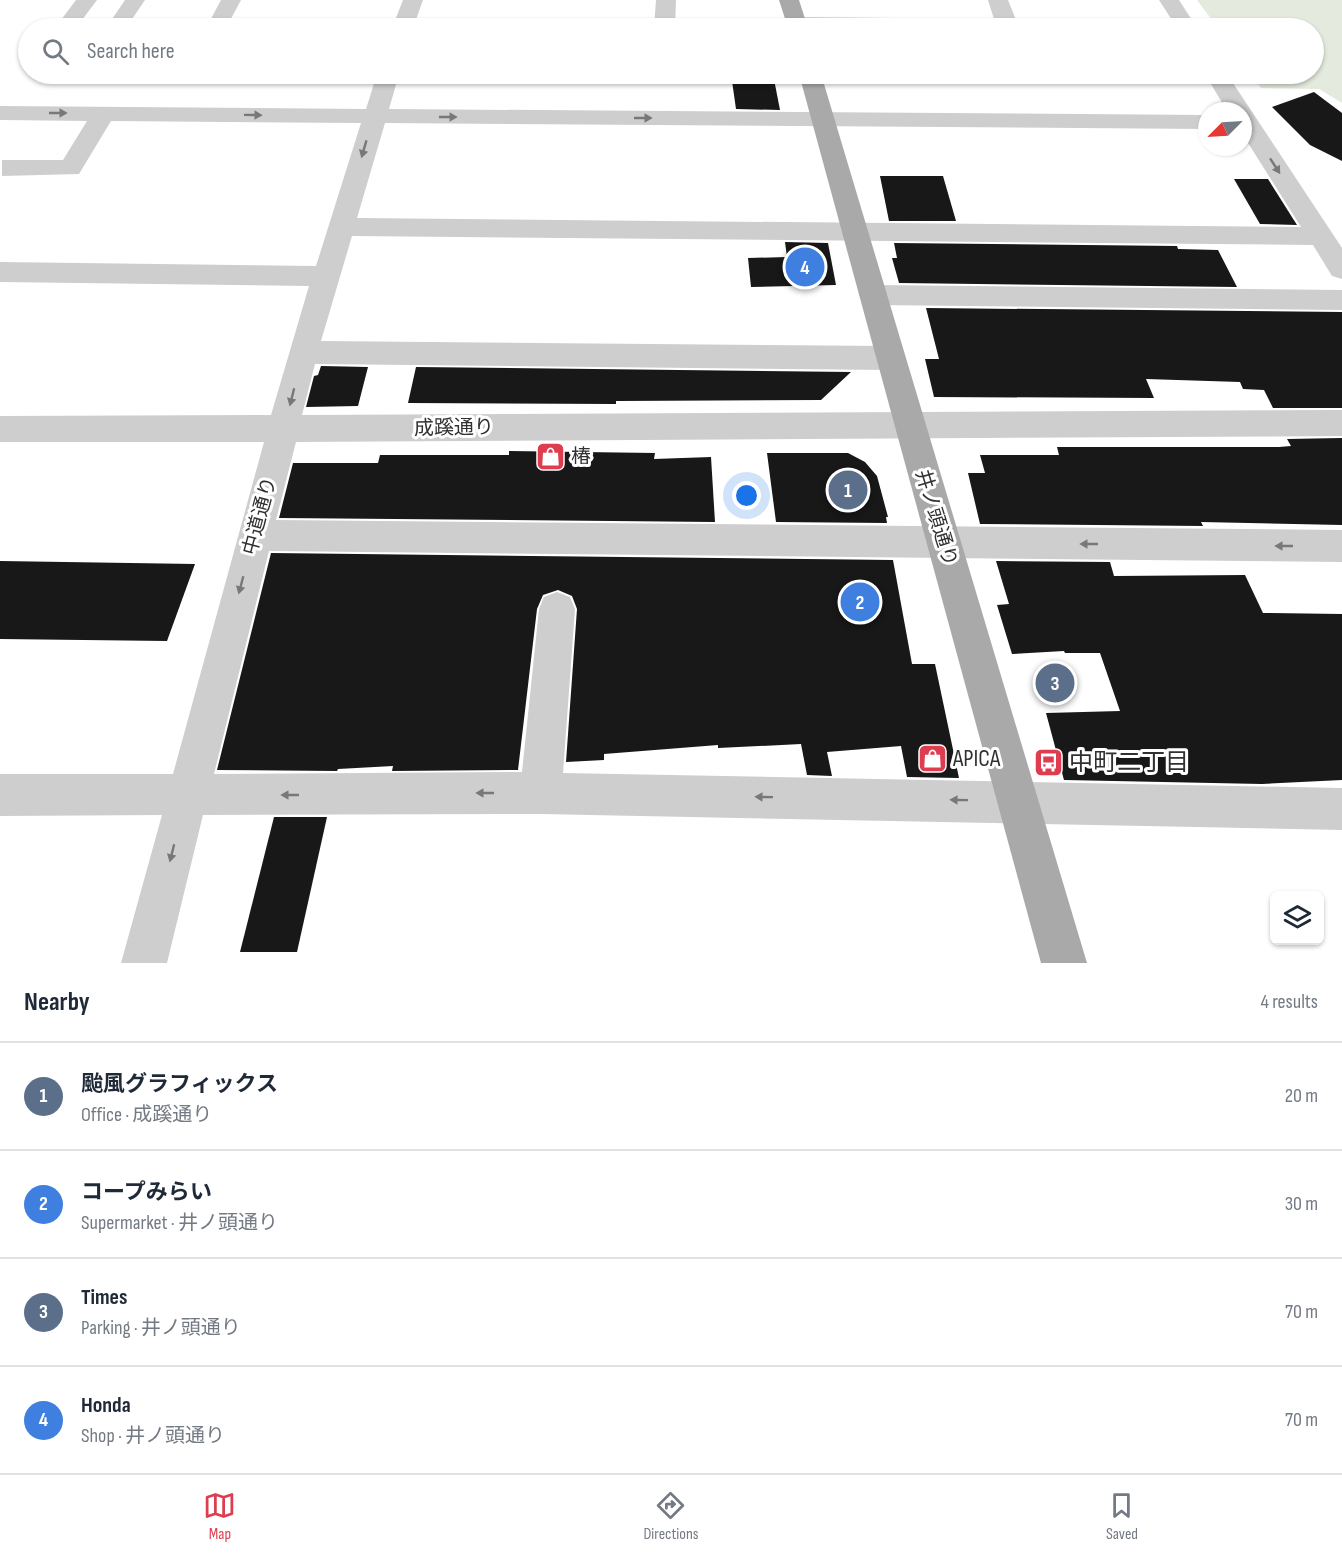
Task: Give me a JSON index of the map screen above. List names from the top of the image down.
{
  "streets": {
    "main road": ["井ノ頭通り"],
    "street": ["成蹊通り", "中道通り"]
  },
  "crossings": [
    ["成蹊通り", "中道通り"],
    ["成蹊通り", "井ノ頭通り"]
  ],
  "one_way": ["中道通り"],
  "places": {
    "shop": ["椿", "APICA"],
    "bus stop": ["中町二丁目"]
  },
  "north": "bottom left",
  "page": {
    "search": "Search here",
    "pins": [
      "4",
      "1",
      "2",
      "3"
    ],
    "heading": ["Nearby", "4 results"],
    "list": [
      {
        "mark": "1",
        "name": "颱風グラフィックス",
        "note": "Office · 成蹊通り",
        "value": "20 m"
      },
      {
        "mark": "2",
        "name": "コープみらい",
        "note": "Supermarket · 井ノ頭通り",
        "value": "30 m"
      },
      {
        "mark": "3",
        "name": "Times",
        "note": "Parking · 井ノ頭通り",
        "value": "70 m"
      },
      {
        "mark": "4",
        "name": "Honda",
        "note": "Shop · 井ノ頭通り",
        "value": "70 m"
      }
    ],
    "nav": ["Map", "Directions", "Saved"]
  }
}
